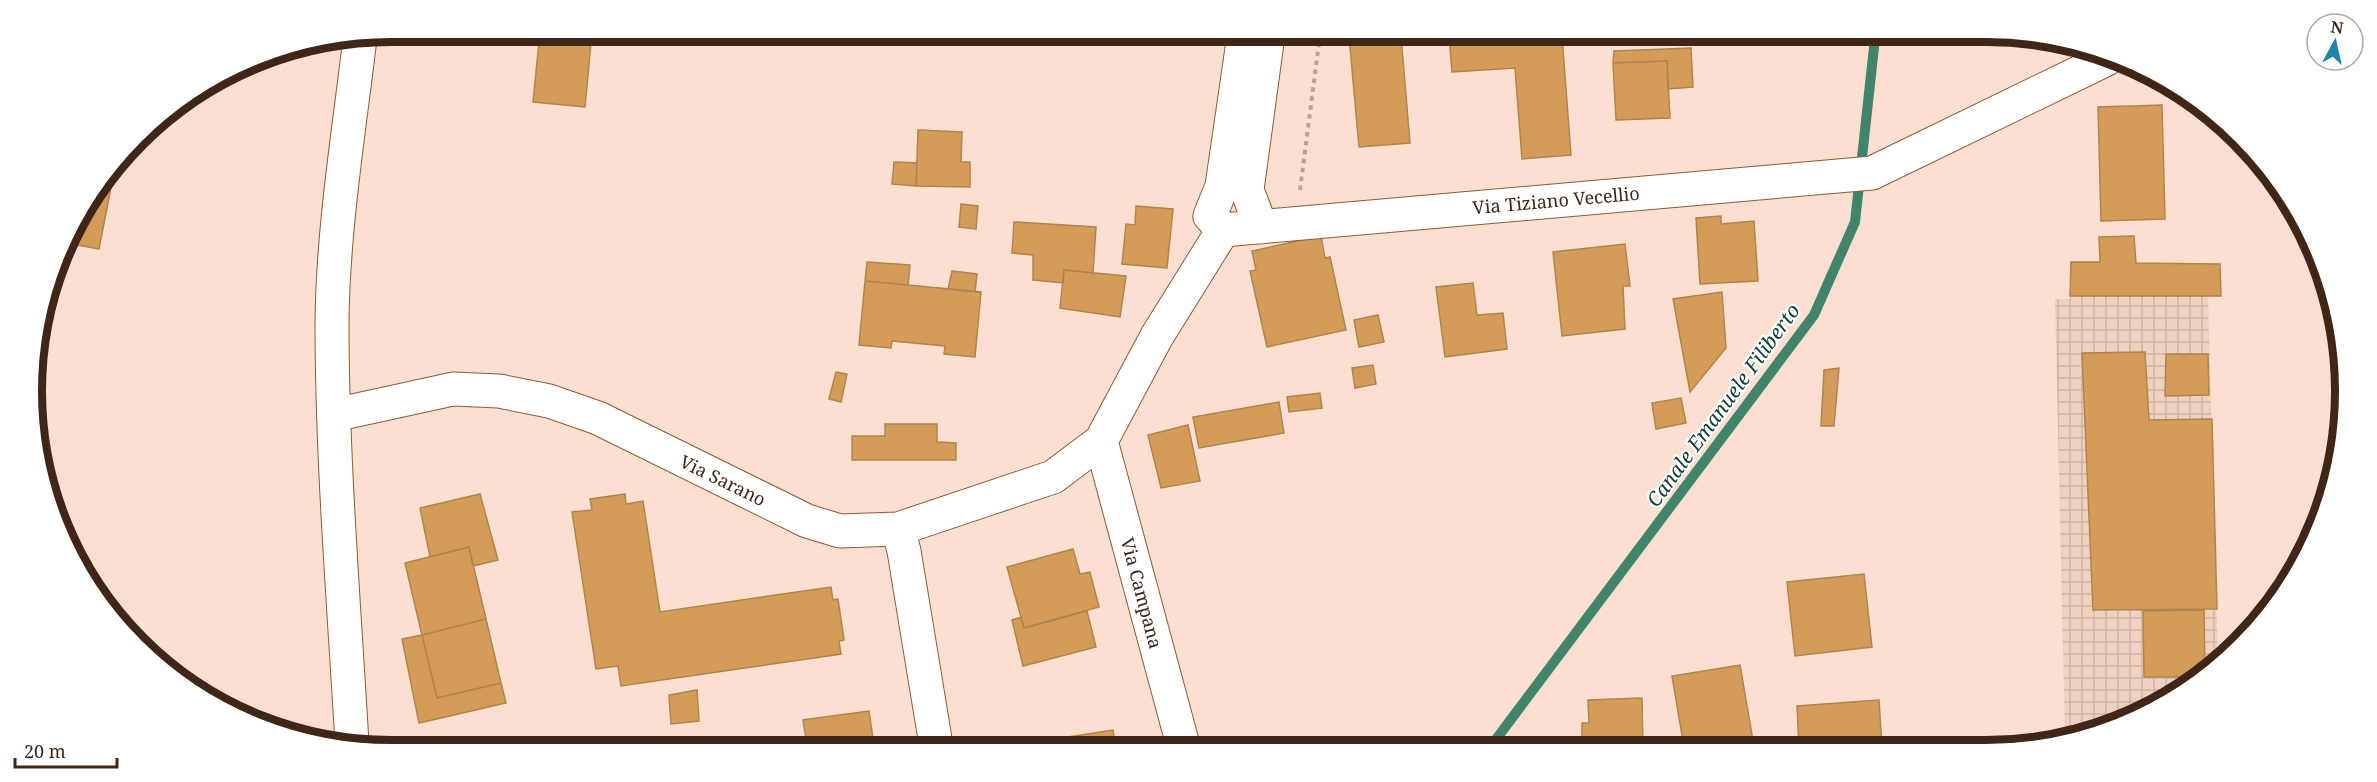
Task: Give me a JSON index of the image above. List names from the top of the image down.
{
  "streets": {
    "street": ["Via Tiziano Vecellio", "Via Sarano", "Via Campana"]
  },
  "crossings": [
    ["Via Sarano", "Via Campana"]
  ],
  "water": ["Canale Emanuele Filiberto"],
  "scale_bar": "20 m",
  "north": "top"
}
